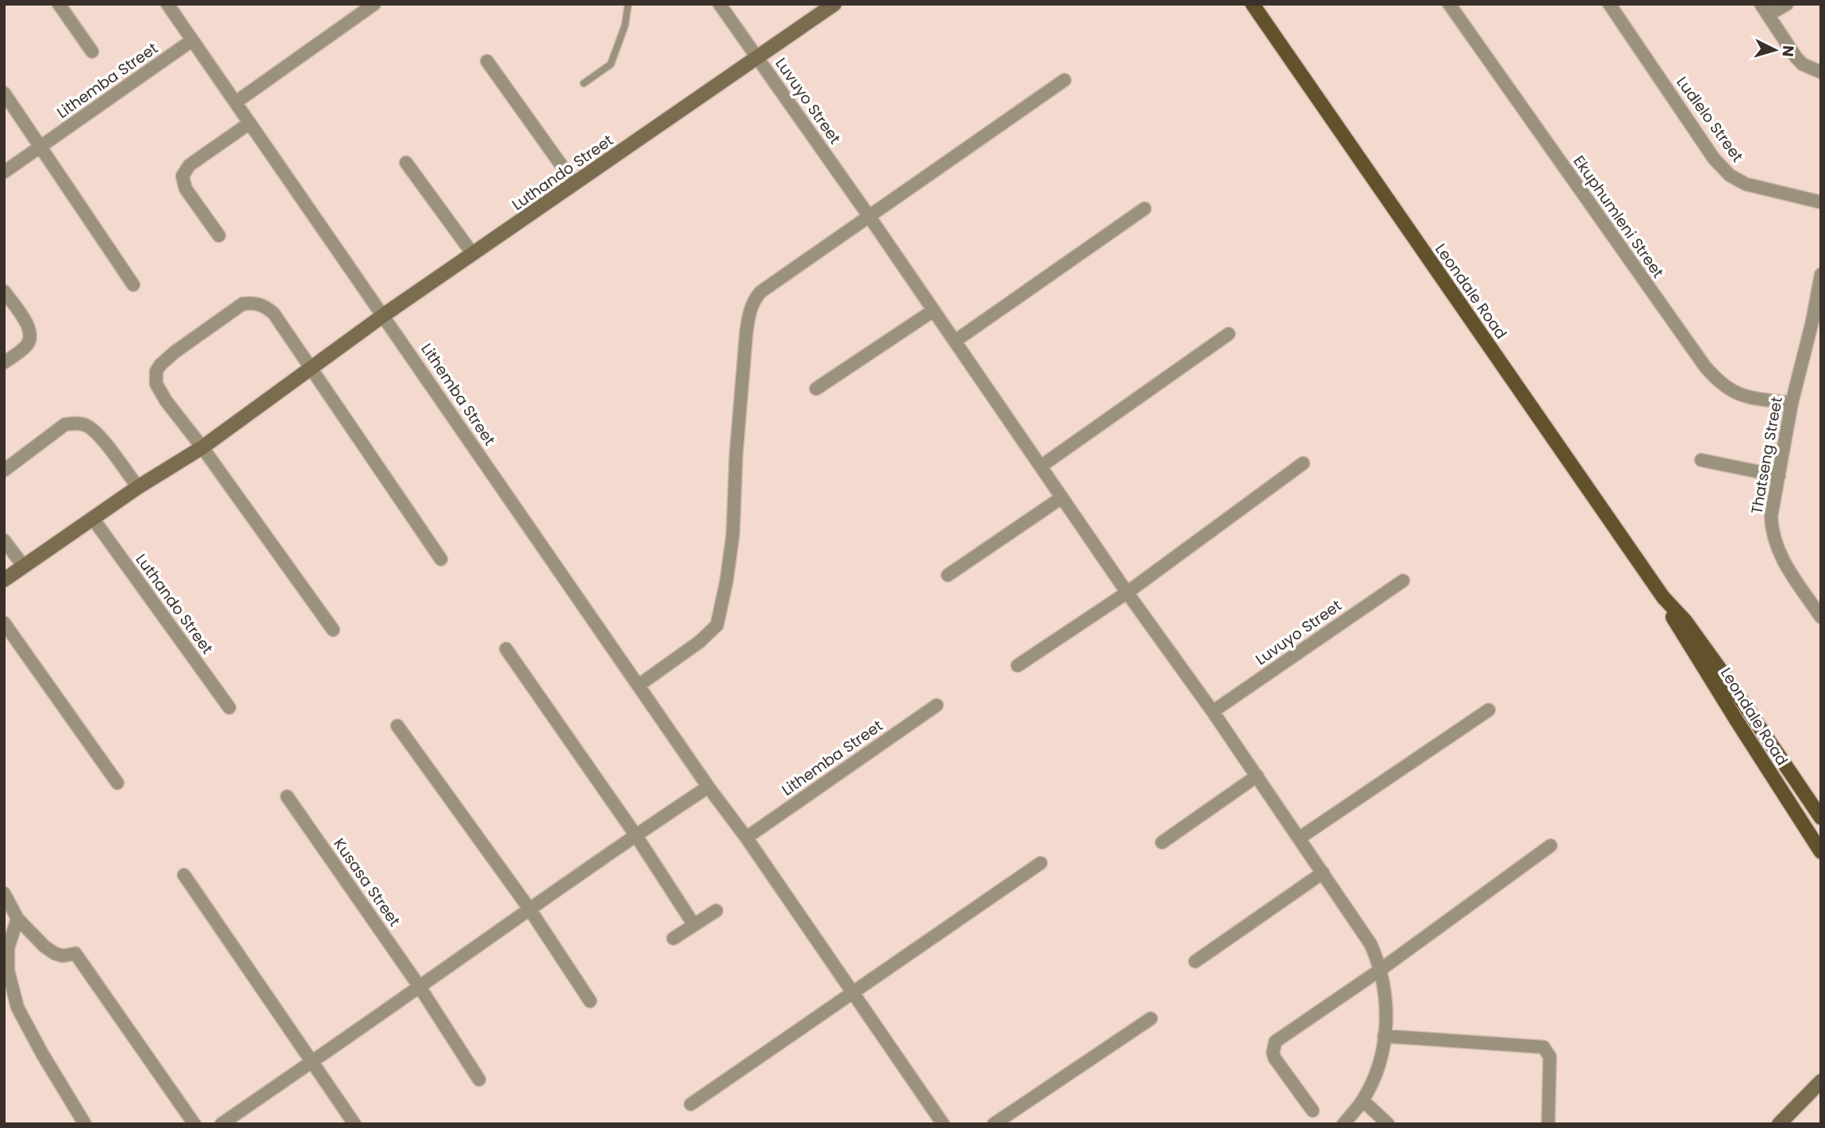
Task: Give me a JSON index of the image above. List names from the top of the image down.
{
  "streets": {
    "main road": ["Leondale Road"],
    "street": [
      "Lithemba Street",
      "Luvuyo Street",
      "Ludlelo Street",
      "Luthando Street",
      "Ekuphumleni Street",
      "Thatseng Street",
      "Kusasa Street"
    ]
  },
  "crossings": [
    ["Lithemba Street", "Luthando Street"],
    ["Luvuyo Street", "Luthando Street"],
    ["Ekuphumleni Street", "Thatseng Street"]
  ],
  "north": "right"
}
